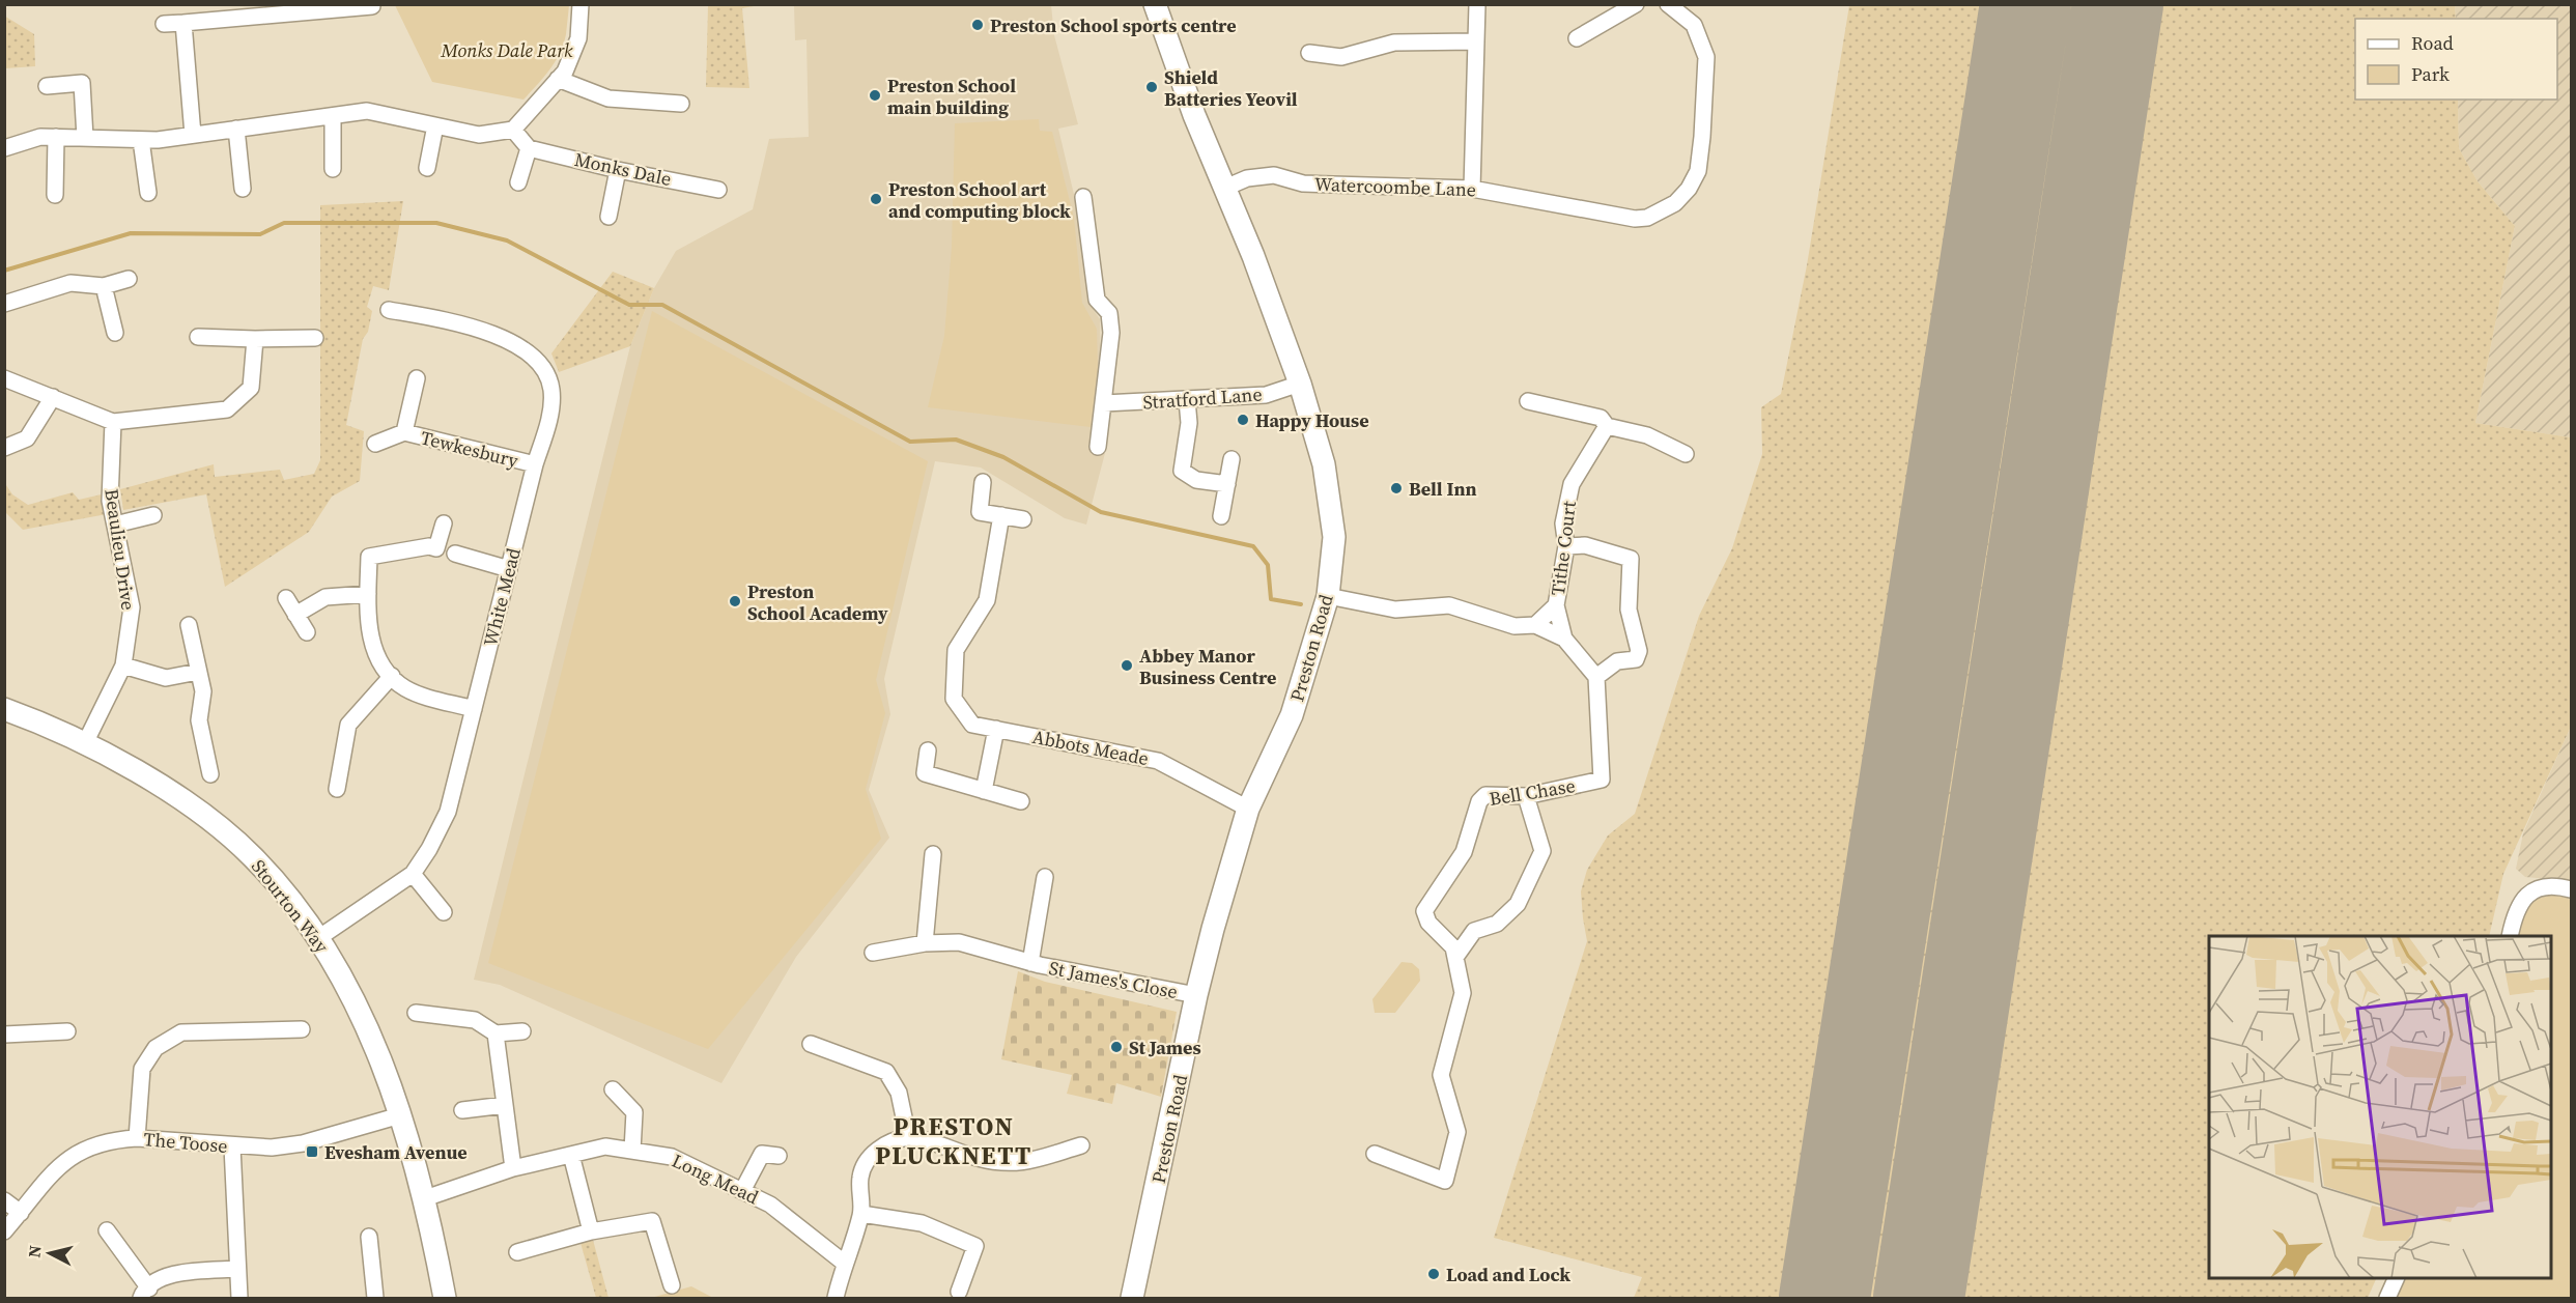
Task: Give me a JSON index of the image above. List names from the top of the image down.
{
  "streets": {
    "street": [
      "Monks Dale",
      "Watercoombe Lane",
      "Stratford Lane",
      "Tewkesbury",
      "Tithe Court",
      "Beaulieu Drive",
      "White Mead",
      "Preston Road",
      "Abbots Meade",
      "Bell Chase",
      "Stourton Way",
      "St James's Close",
      "The Toose",
      "Long Mead"
    ]
  },
  "crossings": [
    ["Watercoombe Lane", "Preston Road"],
    ["Stratford Lane", "Preston Road"],
    ["Tewkesbury", "White Mead"],
    ["Beaulieu Drive", "Stourton Way"],
    ["White Mead", "Stourton Way"],
    ["Preston Road", "Abbots Meade"],
    ["Preston Road", "St James's Close"],
    ["Stourton Way", "The Toose"],
    ["Stourton Way", "Long Mead"]
  ],
  "districts": ["PRESTON PLUCKNETT"],
  "parks": ["Monks Dale Park"],
  "places": {
    "other": [
      "Preston School sports centre",
      "Shield Batteries Yeovil",
      "Preston School main building",
      "Preston School art and computing block",
      "Happy House",
      "Bell Inn",
      "Preston School Academy",
      "Abbey Manor Business Centre",
      "St James",
      "Load and Lock"
    ],
    "transit": ["Evesham Avenue"]
  },
  "legend": ["Road", "Park"],
  "north": "left"
}
